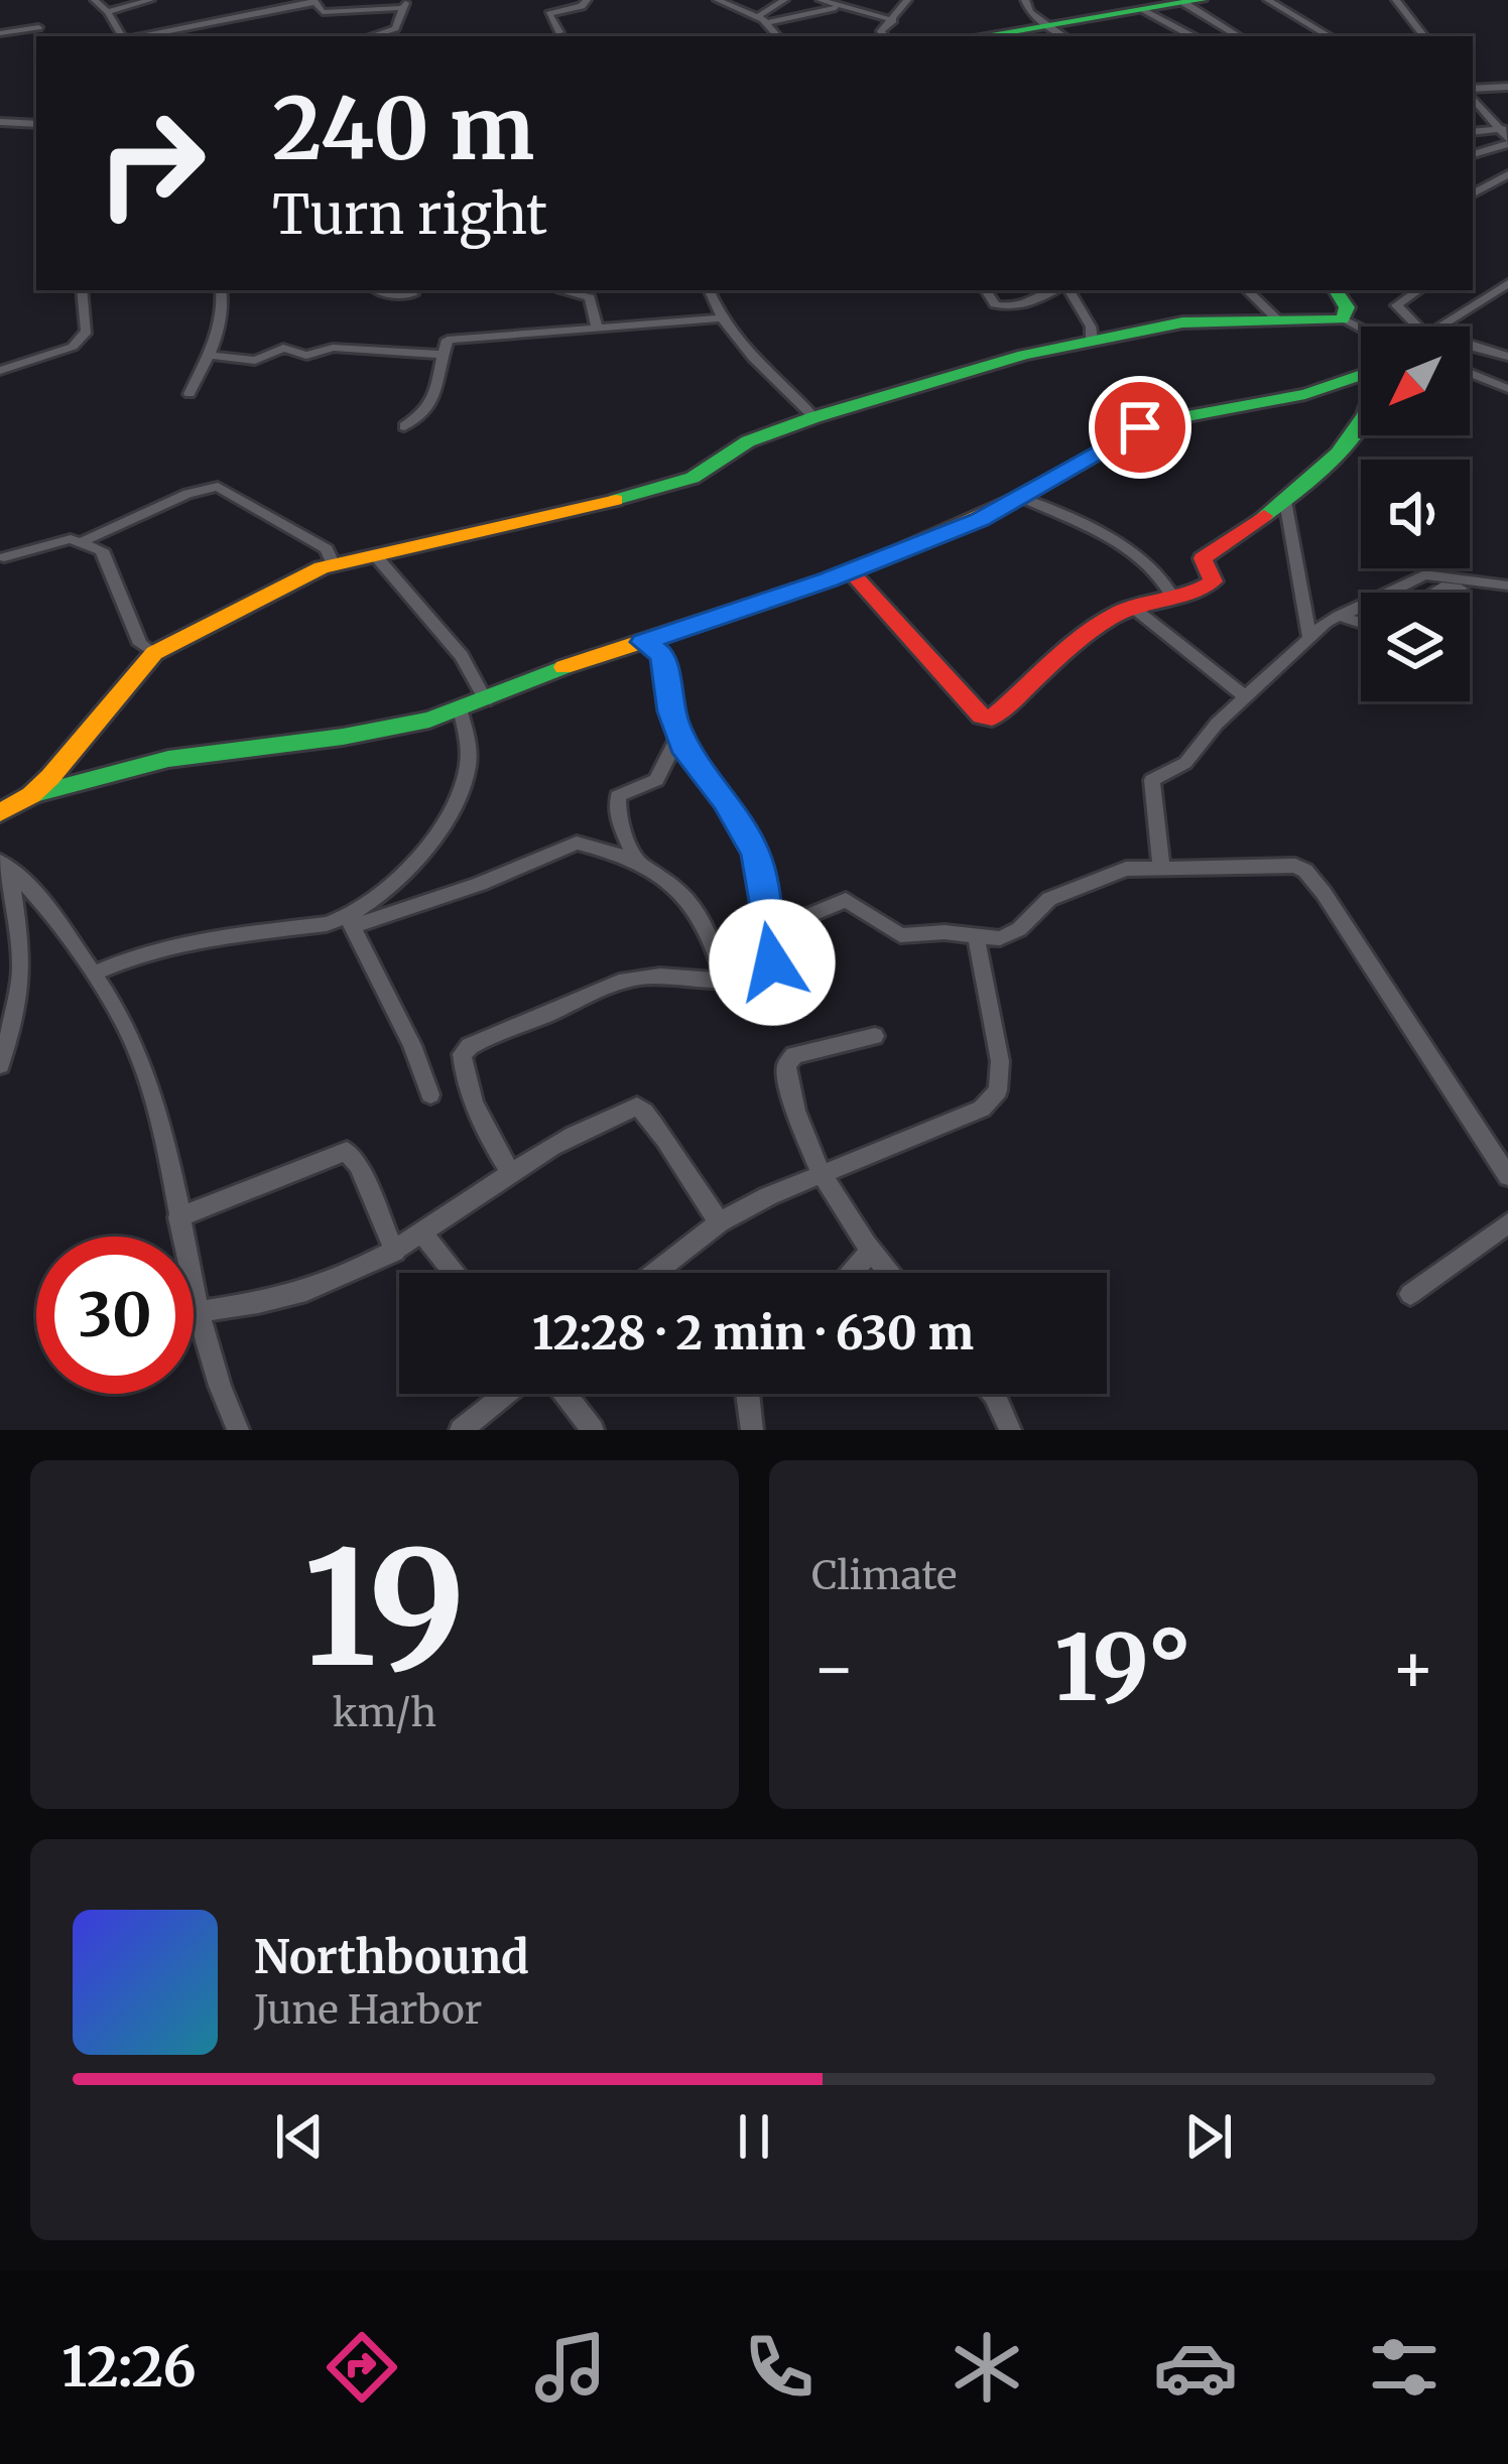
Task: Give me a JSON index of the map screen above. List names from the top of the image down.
{
  "north": "bottom left",
  "page": {
    "turn": ["240 m", "Turn right"],
    "limit": "30",
    "trip": "12:28 · 2 min · 630 m",
    "tile": [
      ["19", "km/h"],
      "Climate"
    ],
    "heat": ["−", "19°", "+"],
    "song": ["Northbound", "June Harbor"],
    "tabs": "12:26"
  }
}
